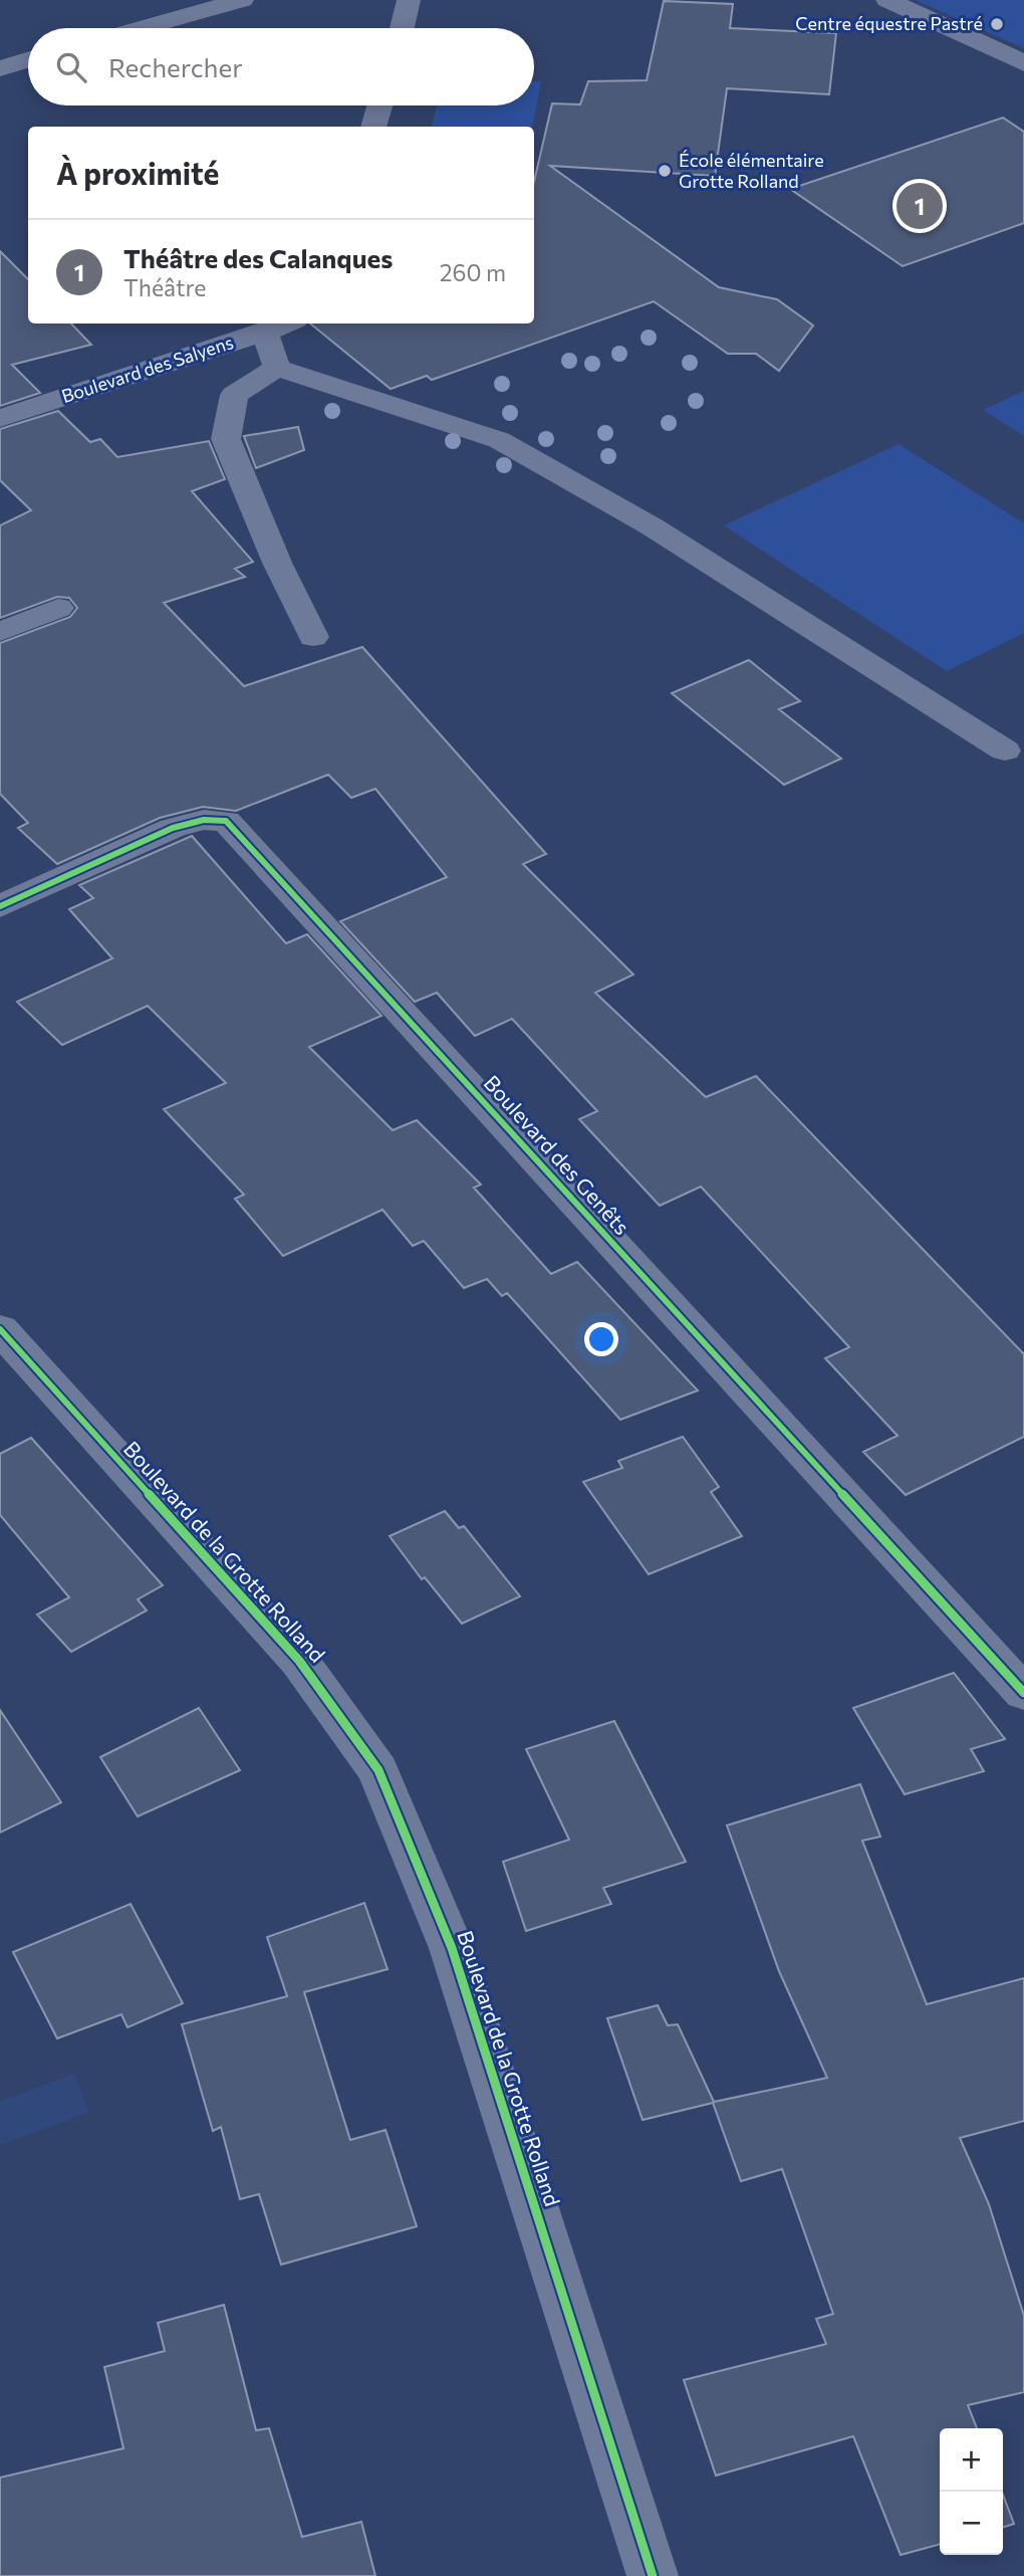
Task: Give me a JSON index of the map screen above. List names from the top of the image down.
{
  "streets": {
    "street": ["Boulevard des Salyens", "Boulevard des Genêts", "Boulevard de la Grotte Rolland"]
  },
  "places": ["Centre équestre Pastré", "École élémentaire Grotte Rolland"],
  "page": {
    "search": "Rechercher",
    "heading": "À proximité",
    "pins": "1",
    "list": [
      {
        "mark": "1",
        "name": "Théâtre des Calanques",
        "note": "Théâtre",
        "value": "260 m"
      }
    ],
    "map_buttons": ["+", "−"]
  }
}
